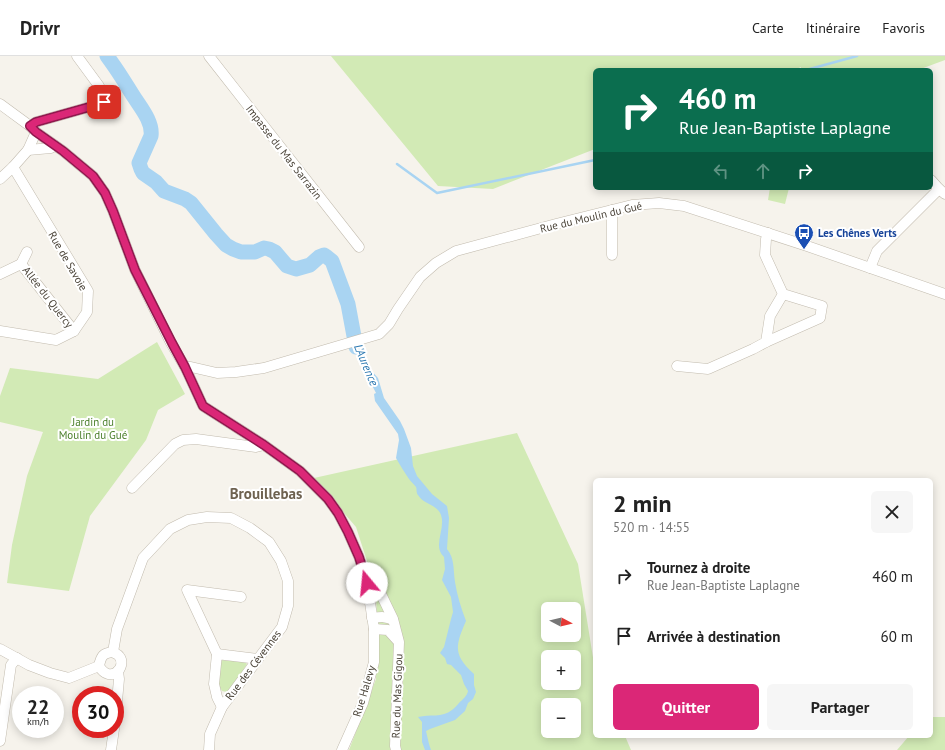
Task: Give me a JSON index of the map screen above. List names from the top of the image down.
{
  "streets": {
    "street": [
      "Impasse du Mas Sarrazin",
      "Rue du Moulin du Gué",
      "Rue de Savoie",
      "Allée du Quercy",
      "Rue des Cévennes",
      "Rue Halevy",
      "Rue du Mas Gigou"
    ]
  },
  "crossings": [
    ["Rue du Moulin du Gué", "Rue Halevy"],
    ["Rue de Savoie", "Allée du Quercy"],
    ["Rue Halevy", "Rue du Mas Gigou"]
  ],
  "districts": ["Brouillebas"],
  "water": ["L'Aurence"],
  "parks": ["Jardin du Moulin du Gué"],
  "places": {
    "bus stop": ["Les Chênes Verts"]
  },
  "north": "right",
  "page": {
    "header": "Drivr",
    "nav": ["Carte", "Itinéraire", "Favoris"],
    "turn": ["460 m", "Rue Jean-Baptiste Laplagne"],
    "heading": ["2 min", "520 m · 14:55"],
    "list": [
      {
        "name": "Tournez à droite",
        "note": "Rue Jean-Baptiste Laplagne",
        "value": "460 m"
      },
      {
        "name": "Arrivée à destination",
        "value": "60 m"
      }
    ],
    "map_buttons": ["+", "−"],
    "buttons": ["Quitter", "Partager"],
    "speed": "22 km/h",
    "limit": "30"
  }
}
